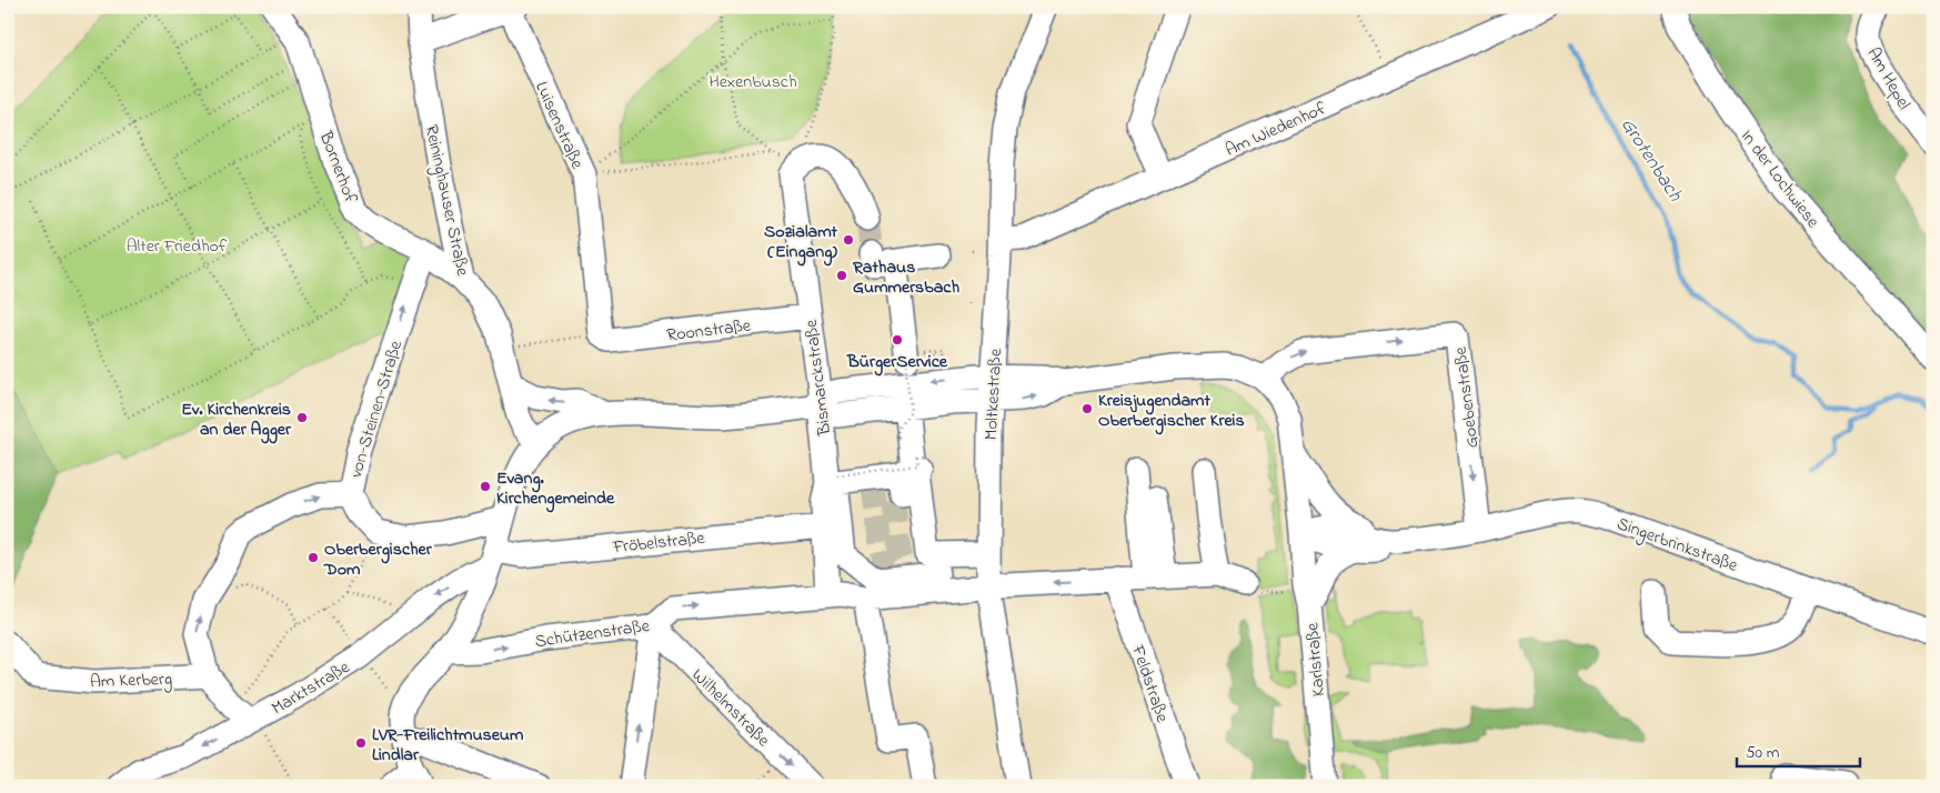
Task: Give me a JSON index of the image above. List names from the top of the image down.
{
  "streets": {
    "street": [
      "Am Hepel",
      "Luisenstraße",
      "Am Wiedenhof",
      "Bornerhof",
      "In der Lochwiese",
      "Reininghauser Straße",
      "Roonstraße",
      "Bismarckstraße",
      "Moltkestraße",
      "Goebenstraße",
      "von-Steinen-Straße",
      "Fröbelstraße",
      "Singerbrinkstraße",
      "Schützenstraße",
      "Karlstraße",
      "Am Kerberg",
      "Feldstraße",
      "Marktstraße",
      "Wilhelmstraße"
    ]
  },
  "crossings": [
    ["Luisenstraße", "Roonstraße"],
    ["Am Wiedenhof", "Moltkestraße"],
    ["Bornerhof", "Reininghauser Straße"],
    ["Bornerhof", "von-Steinen-Straße"],
    ["Roonstraße", "Bismarckstraße"],
    ["Bismarckstraße", "Fröbelstraße"],
    ["Bismarckstraße", "Schützenstraße"],
    ["Moltkestraße", "Schützenstraße"],
    ["Goebenstraße", "Singerbrinkstraße"],
    ["Goebenstraße", "Karlstraße"],
    ["Fröbelstraße", "Marktstraße"],
    ["Singerbrinkstraße", "Karlstraße"],
    ["Schützenstraße", "Wilhelmstraße"]
  ],
  "one_way": ["Marktstraße", "Wilhelmstraße"],
  "water": ["Grotenbach"],
  "parks": ["Hexenbusch", "Alter Friedhof"],
  "places": [
    "Sozialamt (Eingang)",
    "Rathaus Gummersbach",
    "BürgerService",
    "Kreisjugendamt Oberbergischer Kreis",
    "Ev. Kirchenkreis an der Agger",
    "Evang. Kirchengemeinde",
    "Oberbergischer Dom",
    "LVR-Freilichtmuseum Lindlar"
  ],
  "scale_bar": "50 m"
}
